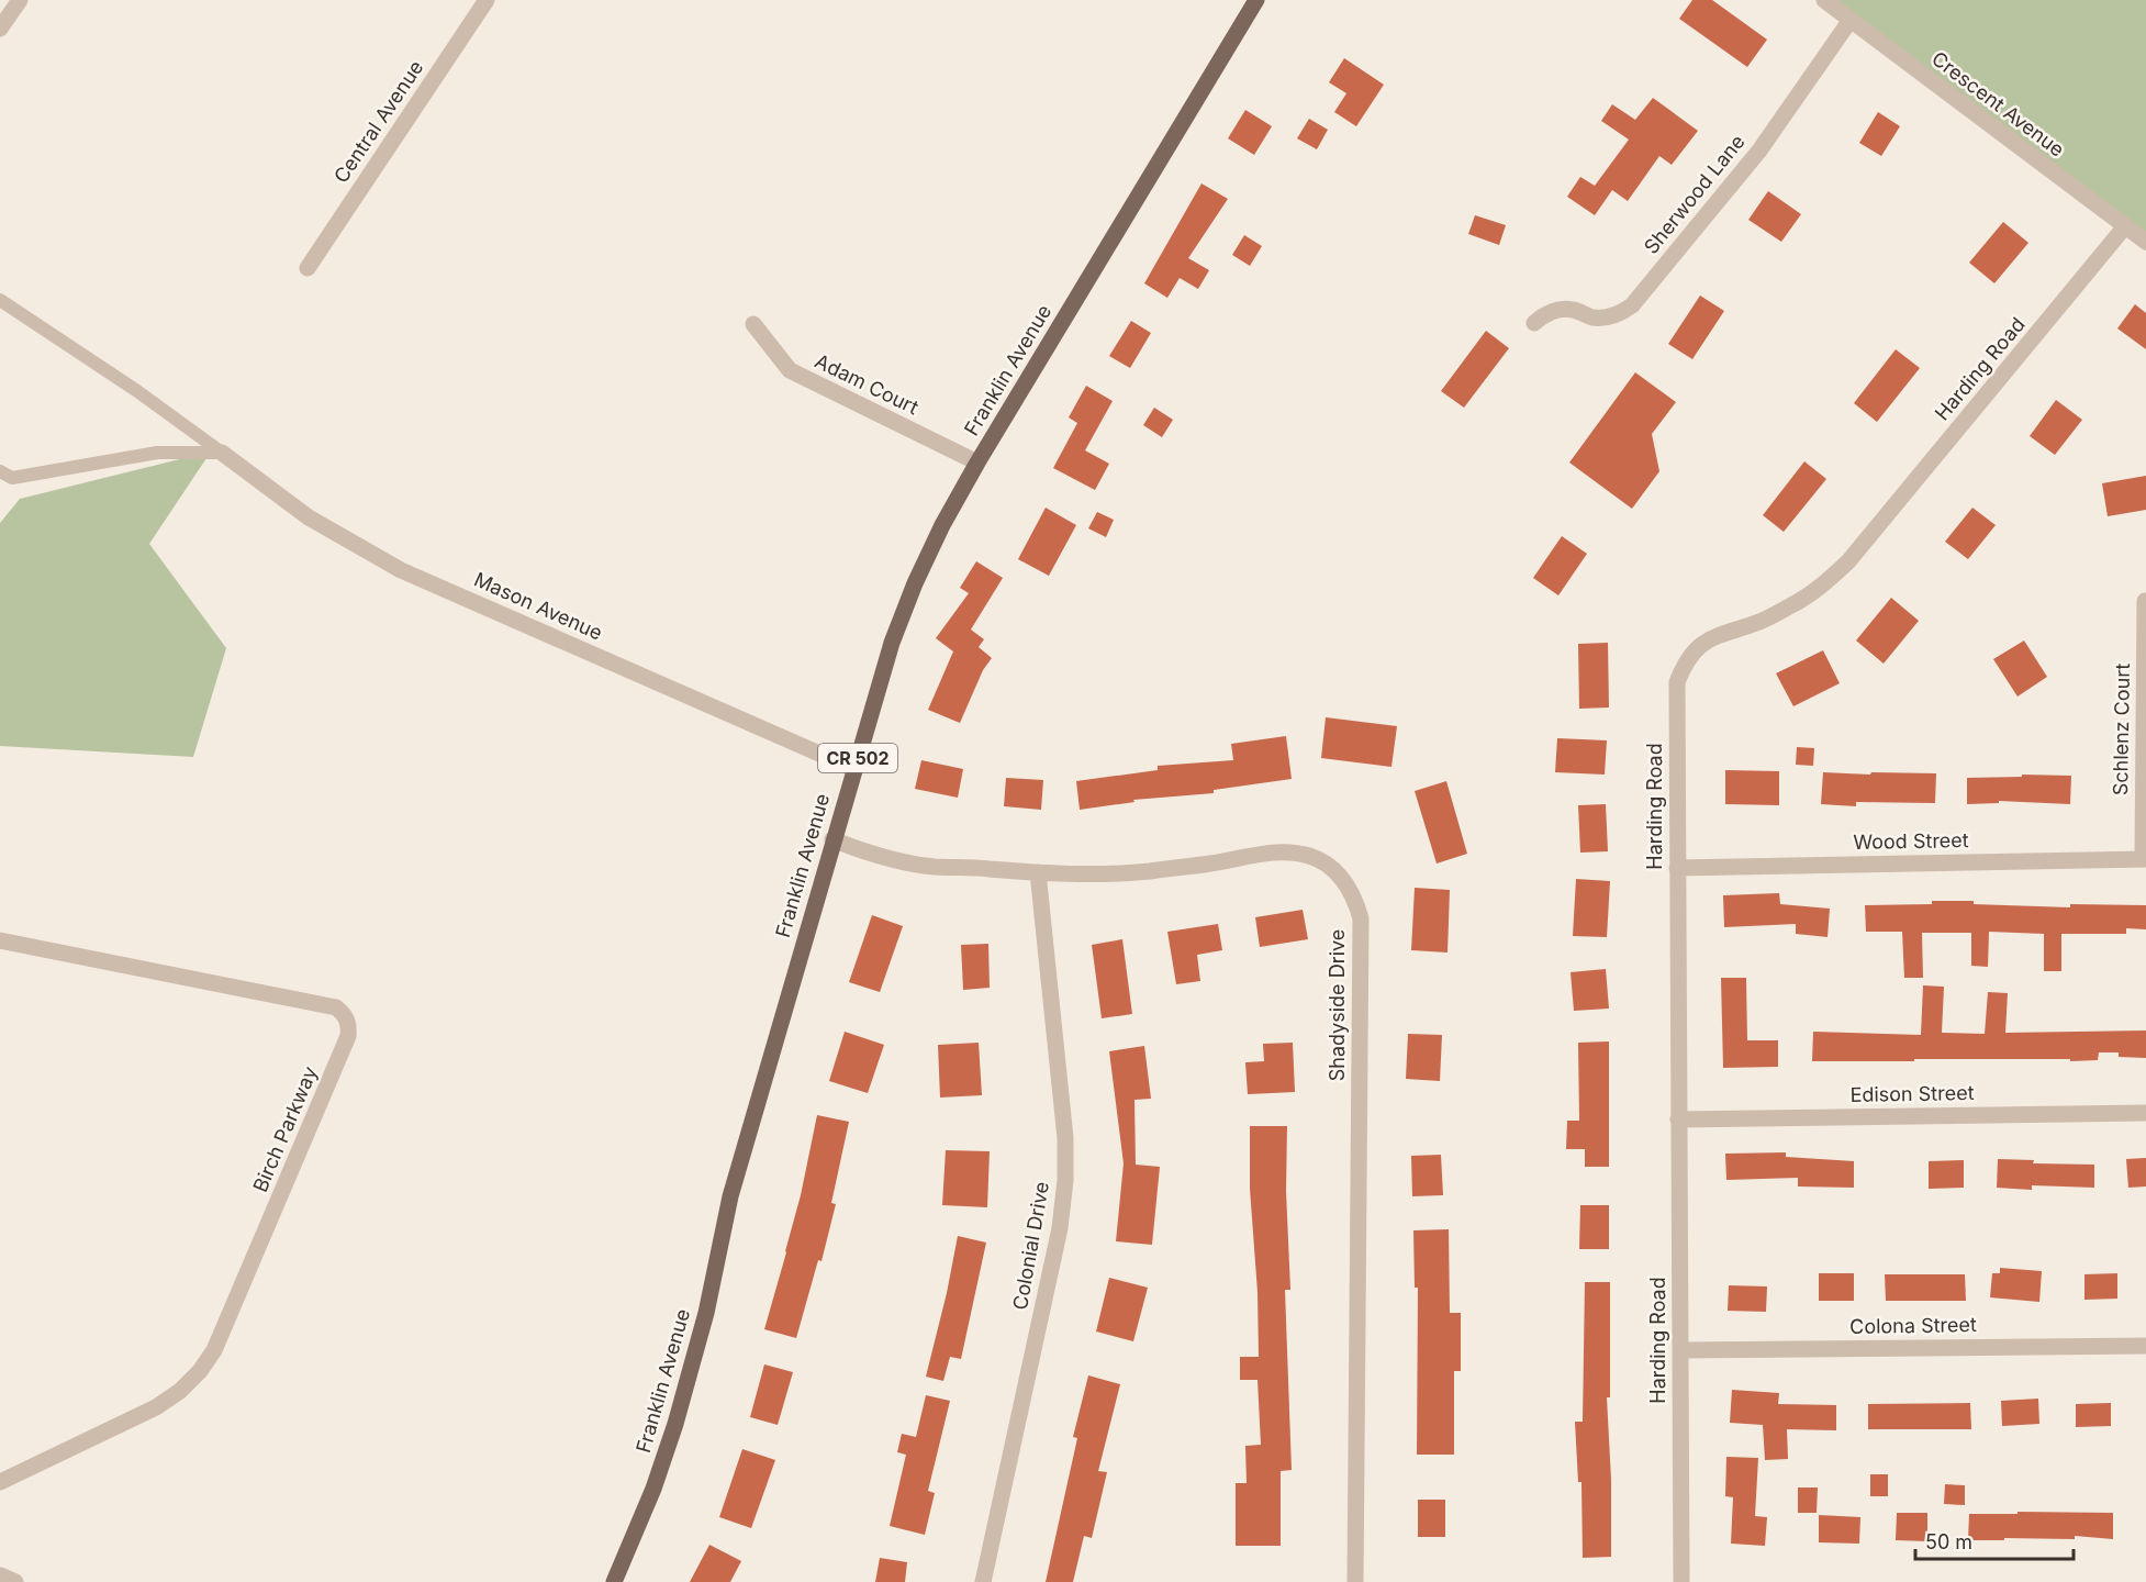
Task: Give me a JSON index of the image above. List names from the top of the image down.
{
  "streets": {
    "main road": ["Franklin Avenue", "CR 502"],
    "street": [
      "Crescent Avenue",
      "Central Avenue",
      "Sherwood Lane",
      "Harding Road",
      "Adam Court",
      "Mason Avenue",
      "Schlenz Court",
      "Wood Street",
      "Shadyside Drive",
      "Edison Street",
      "Birch Parkway",
      "Colonial Drive",
      "Colona Street"
    ]
  },
  "crossings": [
    ["Crescent Avenue", "Sherwood Lane"],
    ["Crescent Avenue", "Harding Road"],
    ["Harding Road", "Wood Street"],
    ["Harding Road", "Edison Street"],
    ["Harding Road", "Colona Street"],
    ["Franklin Avenue", "Adam Court"],
    ["Franklin Avenue", "Mason Avenue"],
    ["Franklin Avenue", "Shadyside Drive"],
    ["Schlenz Court", "Wood Street"],
    ["Shadyside Drive", "Colonial Drive"]
  ],
  "scale_bar": "50 m"
}
